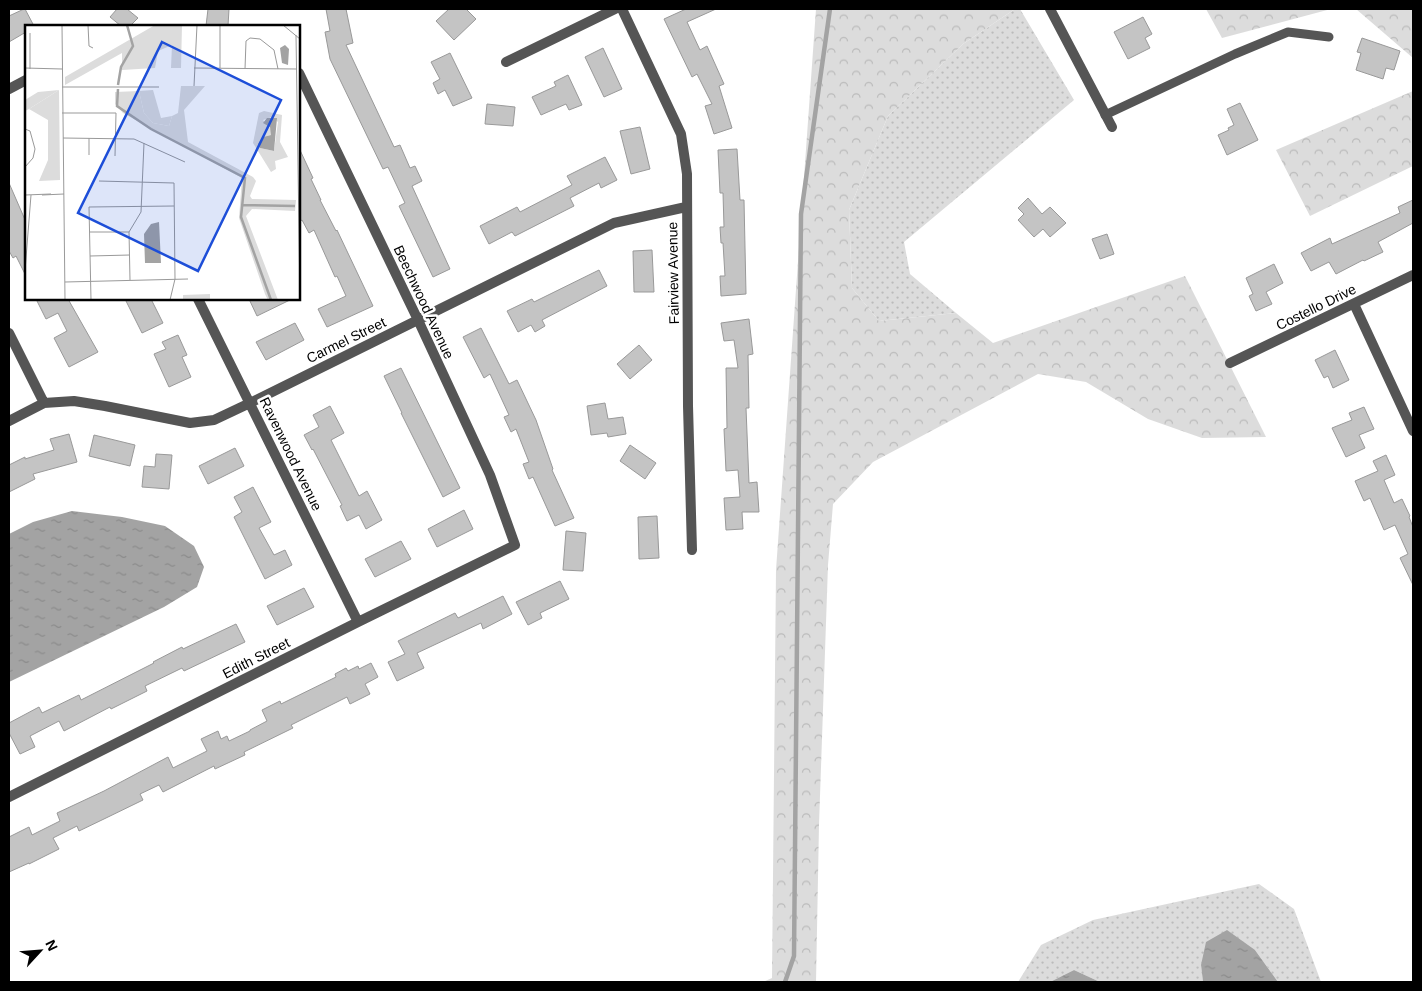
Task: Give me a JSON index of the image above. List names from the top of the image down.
{
  "streets": {
    "street": [
      "Fairview Avenue",
      "Beechwood Avenue",
      "Costello Drive",
      "Carmel Street",
      "Ravenwood Avenue",
      "Edith Street"
    ]
  },
  "crossings": [
    ["Fairview Avenue", "Carmel Street"],
    ["Beechwood Avenue", "Carmel Street"],
    ["Beechwood Avenue", "Edith Street"],
    ["Carmel Street", "Ravenwood Avenue"],
    ["Ravenwood Avenue", "Edith Street"]
  ],
  "north": "top right"
}
